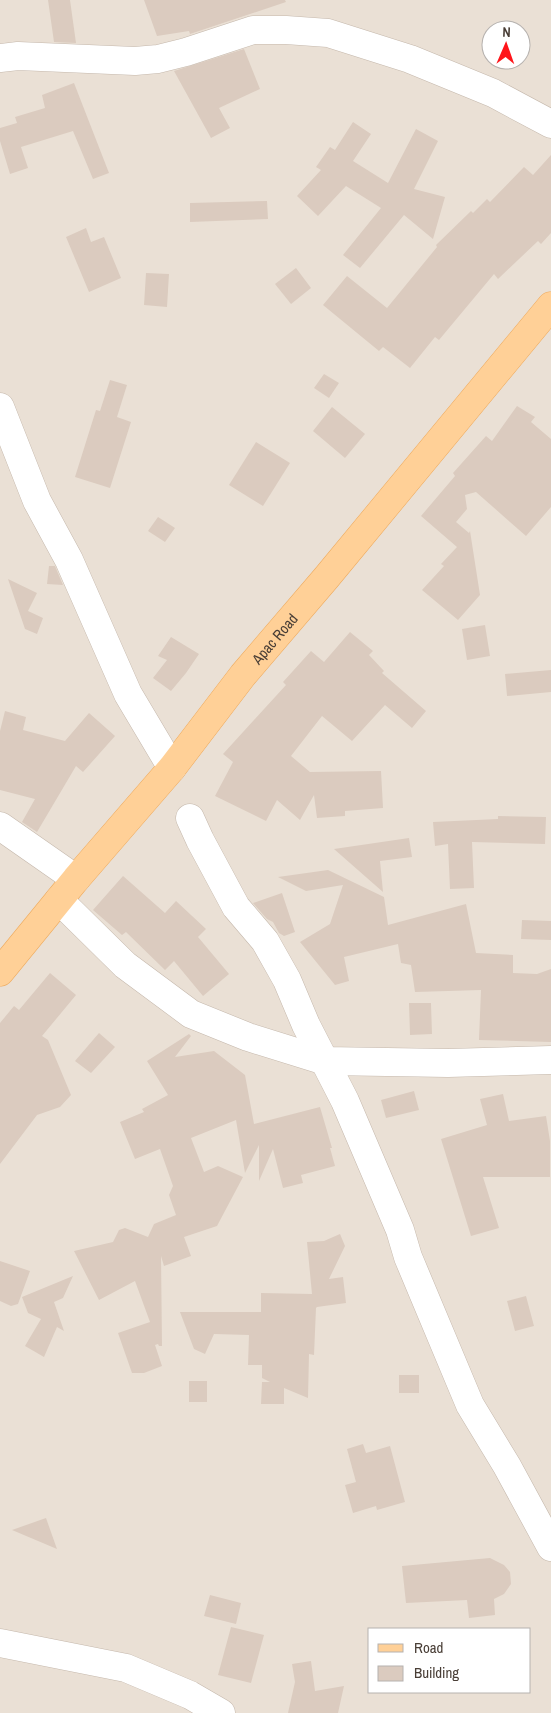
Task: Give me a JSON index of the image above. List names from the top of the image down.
{
  "streets": {
    "main road": ["Apac Road"]
  },
  "legend": ["Road", "Building"],
  "north": "top"
}
